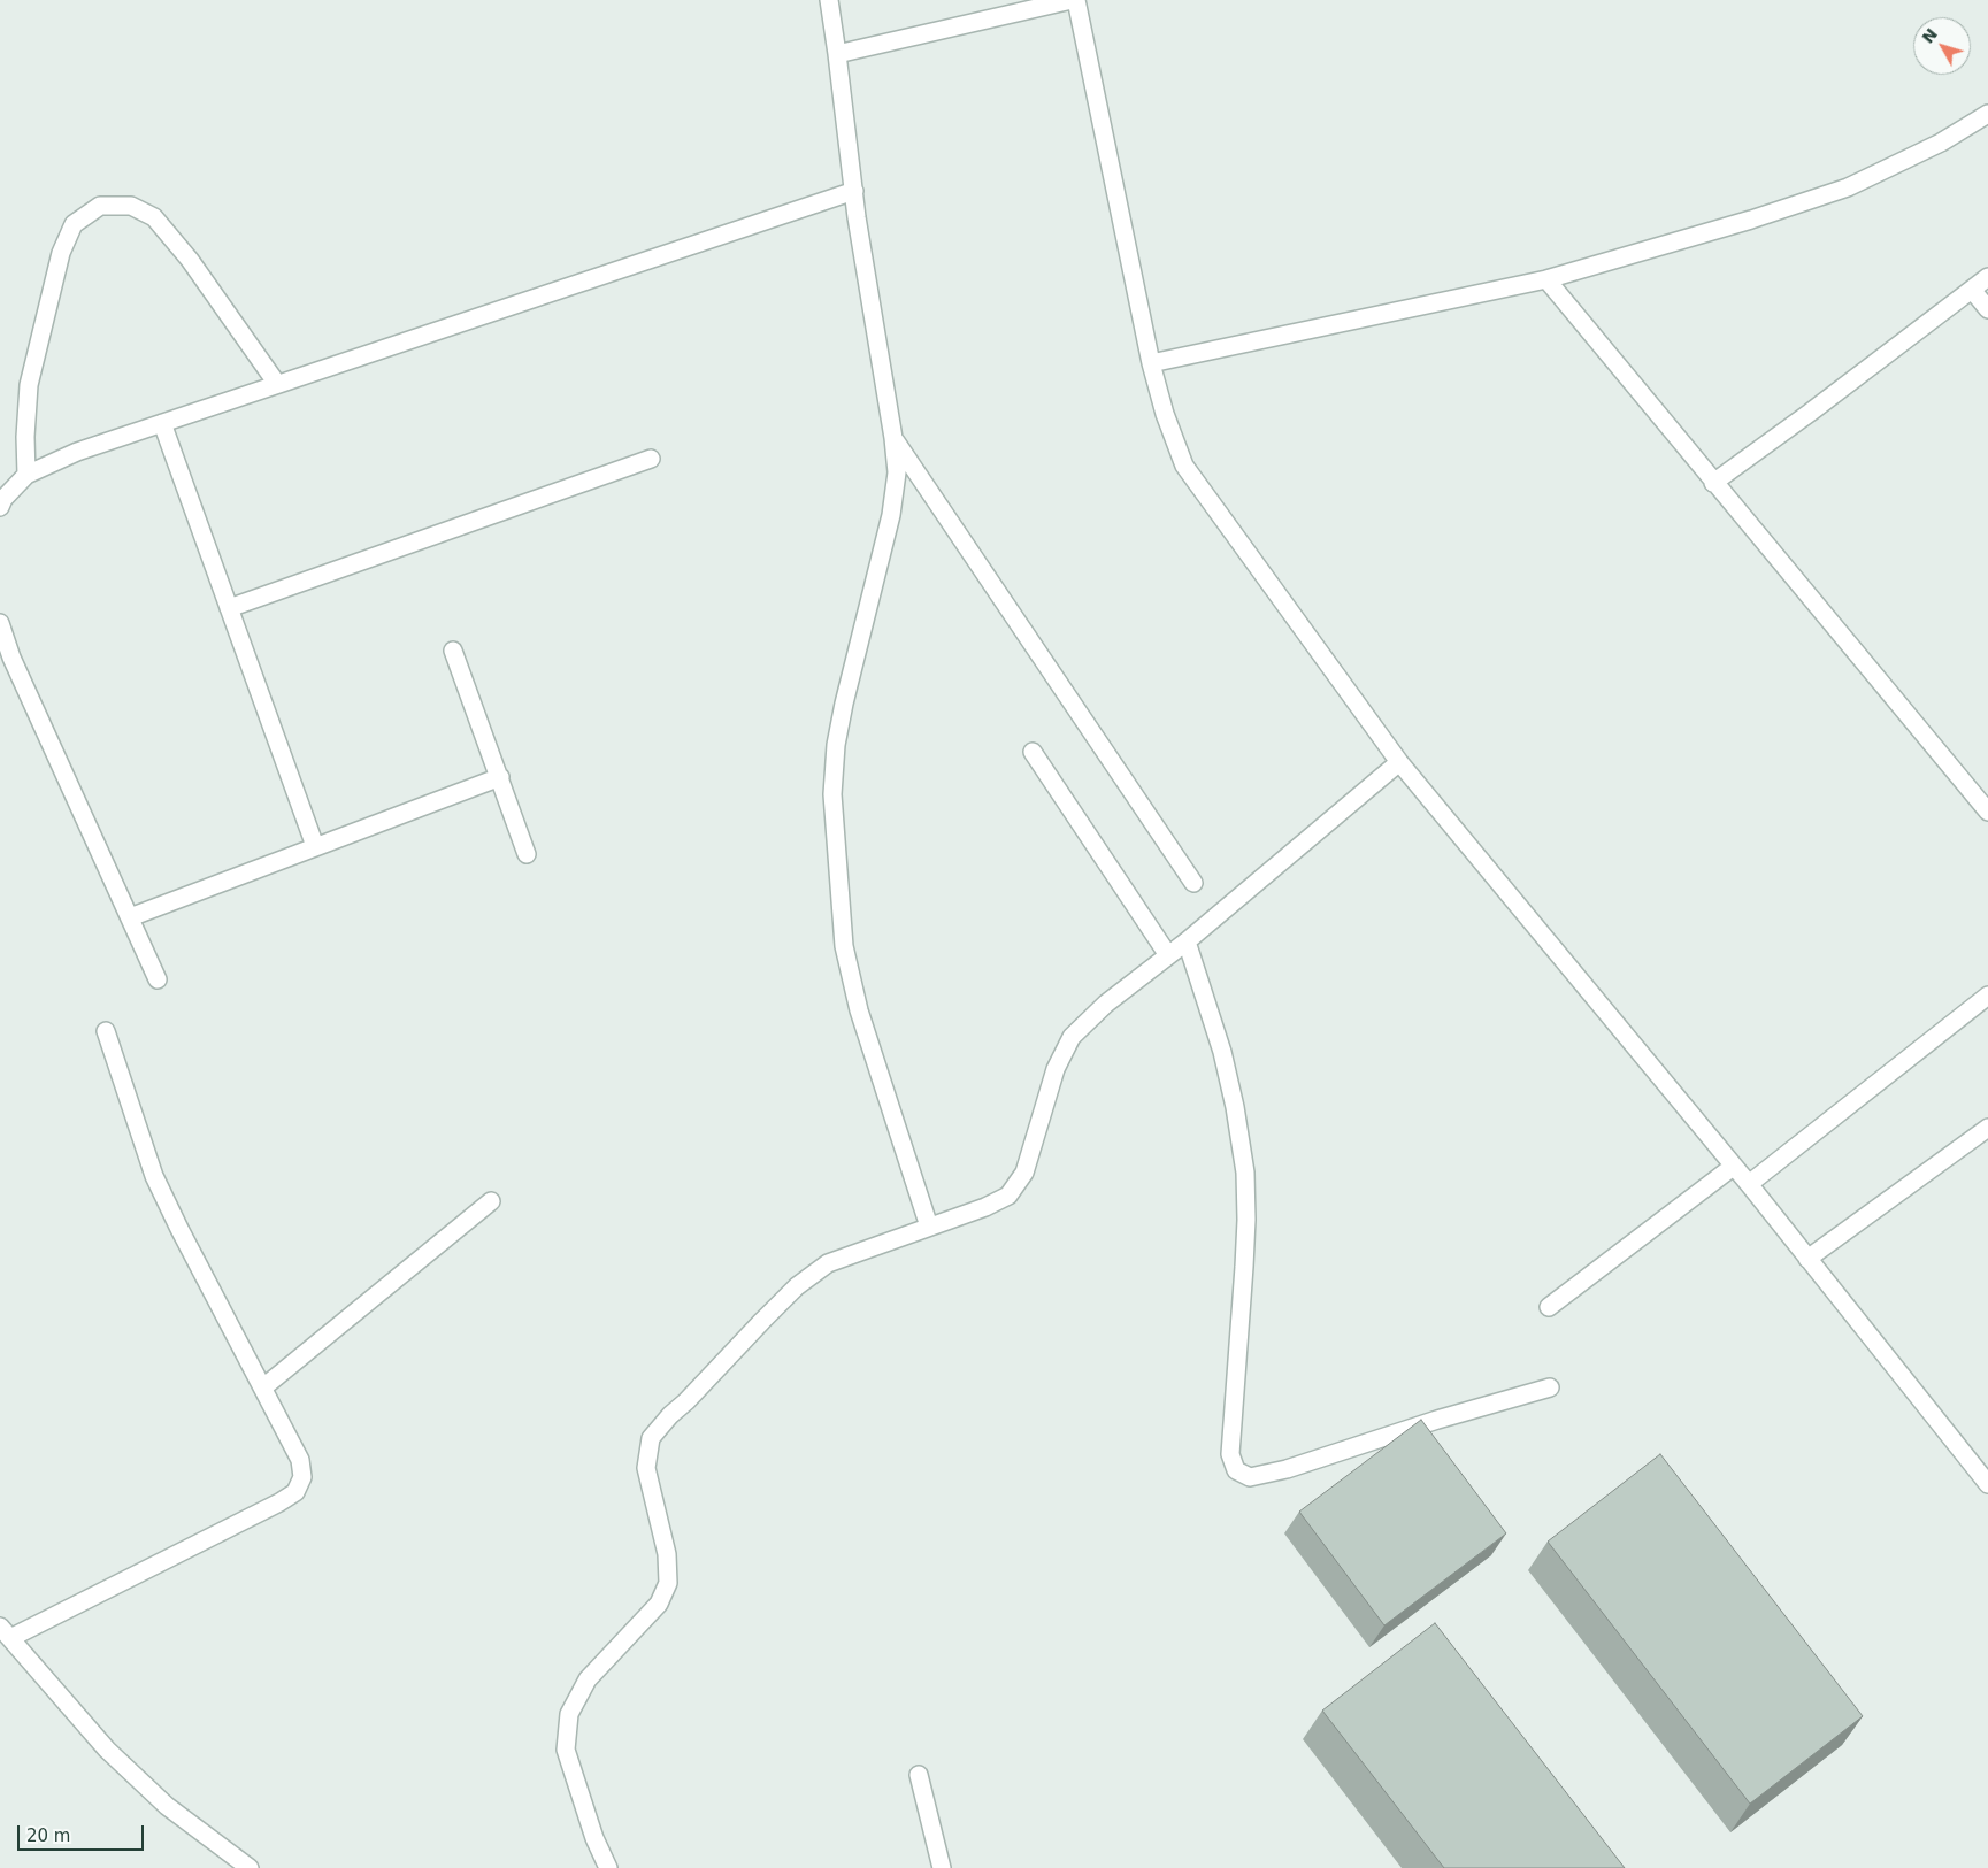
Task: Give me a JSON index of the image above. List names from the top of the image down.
{
  "scale_bar": "20 m",
  "north": "top left"
}
